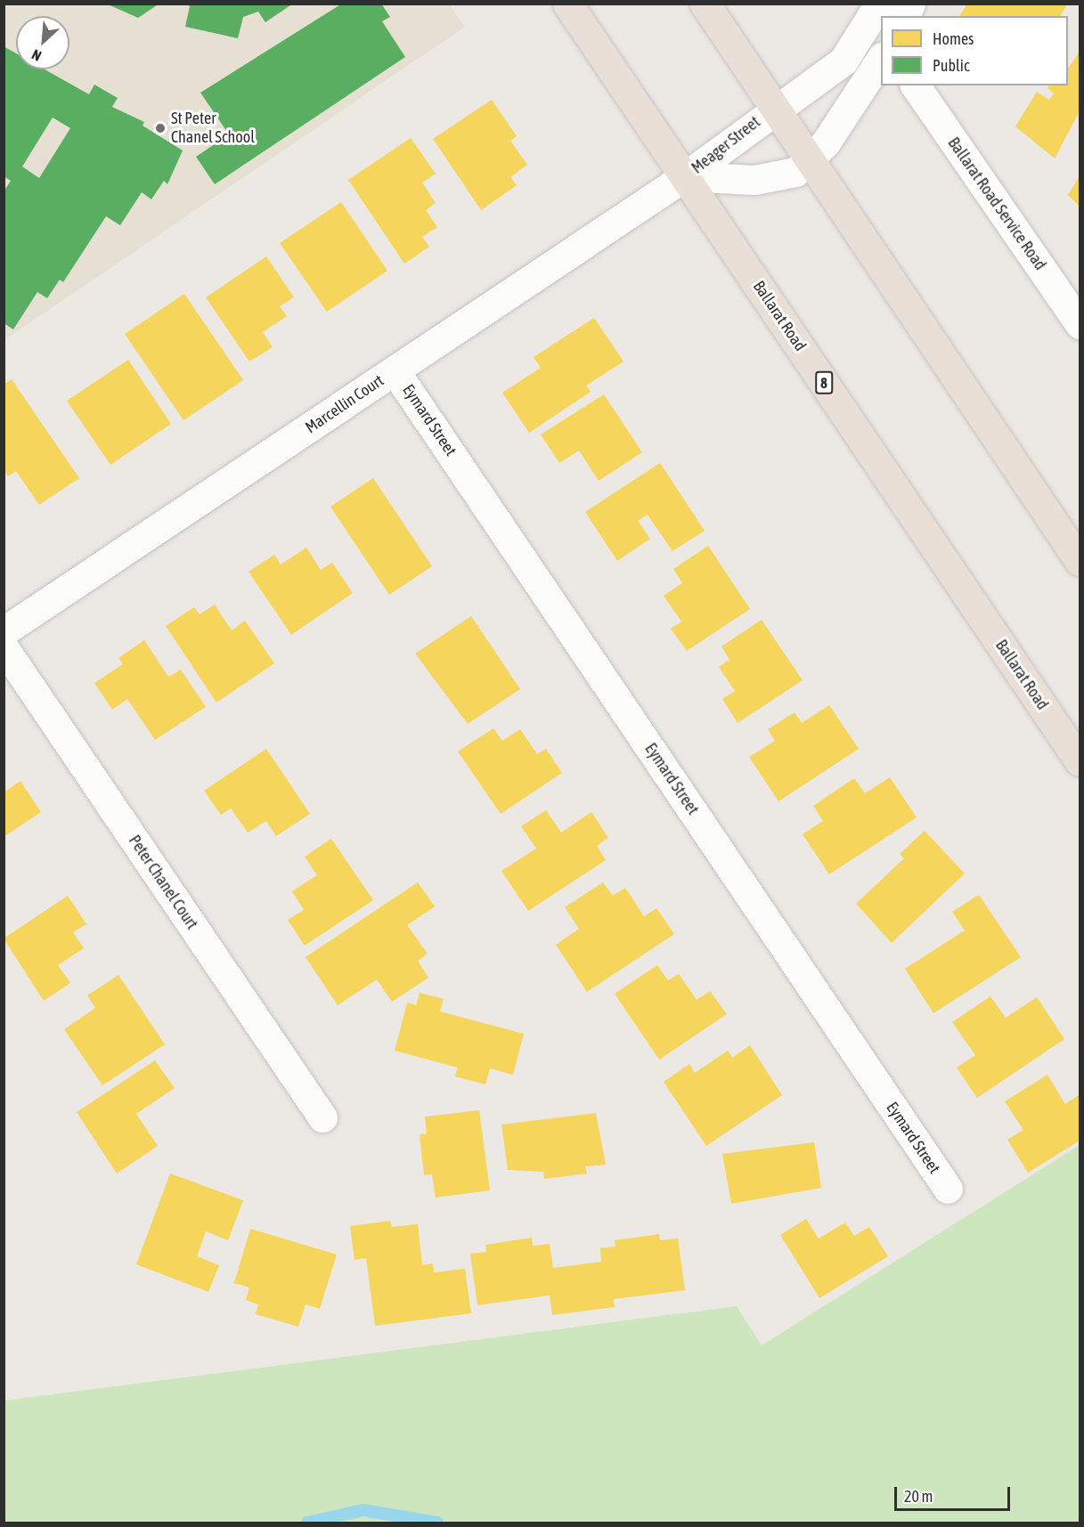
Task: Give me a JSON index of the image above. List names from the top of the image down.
{
  "streets": {
    "highway": ["Ballarat Road", "8"],
    "street": [
      "Meager Street",
      "Ballarat Road Service Road",
      "Marcellin Court",
      "Eymard Street",
      "Peter Chanel Court"
    ]
  },
  "crossings": [
    ["Meager Street", "Ballarat Road"],
    ["Meager Street", "Marcellin Court"],
    ["Ballarat Road", "Marcellin Court"],
    ["Marcellin Court", "Eymard Street"]
  ],
  "places": ["St Peter Chanel School"],
  "legend": ["Homes", "Public"],
  "scale_bar": "20 m",
  "north": "bottom left"
}
